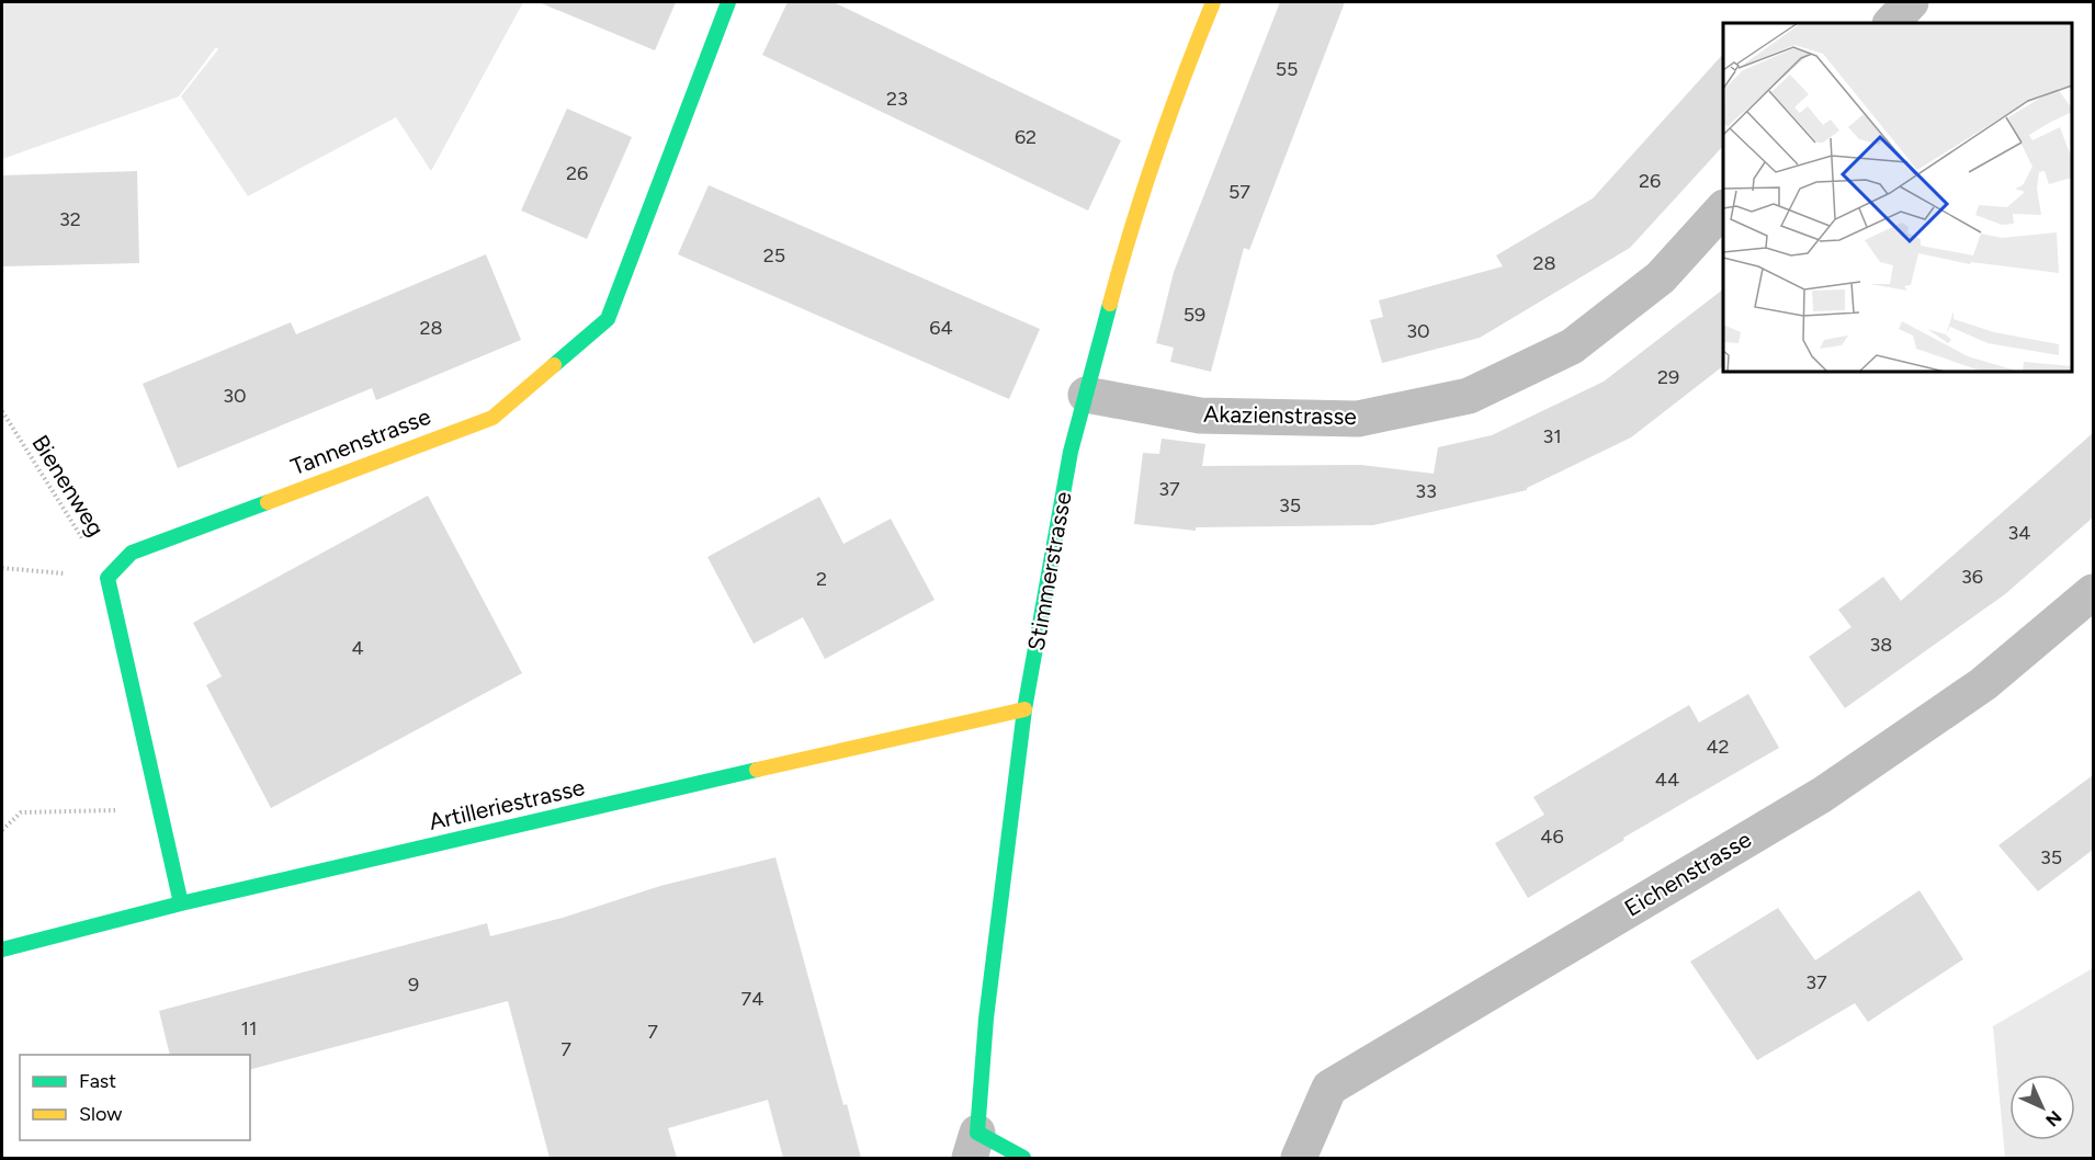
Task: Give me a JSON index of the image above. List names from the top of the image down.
{
  "streets": {
    "street": [
      "Akazienstrasse",
      "Tannenstrasse",
      "Stimmerstrasse",
      "Artilleriestrasse",
      "Eichenstrasse"
    ],
    "path": ["Bienenweg"]
  },
  "crossings": [
    ["Akazienstrasse", "Stimmerstrasse"],
    ["Tannenstrasse", "Bienenweg"],
    ["Stimmerstrasse", "Artilleriestrasse"]
  ],
  "house_numbers": [
    "55",
    "23",
    "62",
    "26",
    "26",
    "57",
    "32",
    "25",
    "28",
    "59",
    "28",
    "64",
    "30",
    "29",
    "30",
    "31",
    "37",
    "33",
    "35",
    "34",
    "36",
    "2",
    "38",
    "4",
    "42",
    "44",
    "46",
    "35",
    "37",
    "9",
    "74",
    "11",
    "7",
    "7"
  ],
  "legend": ["Fast", "Slow"],
  "north": "bottom right"
}
